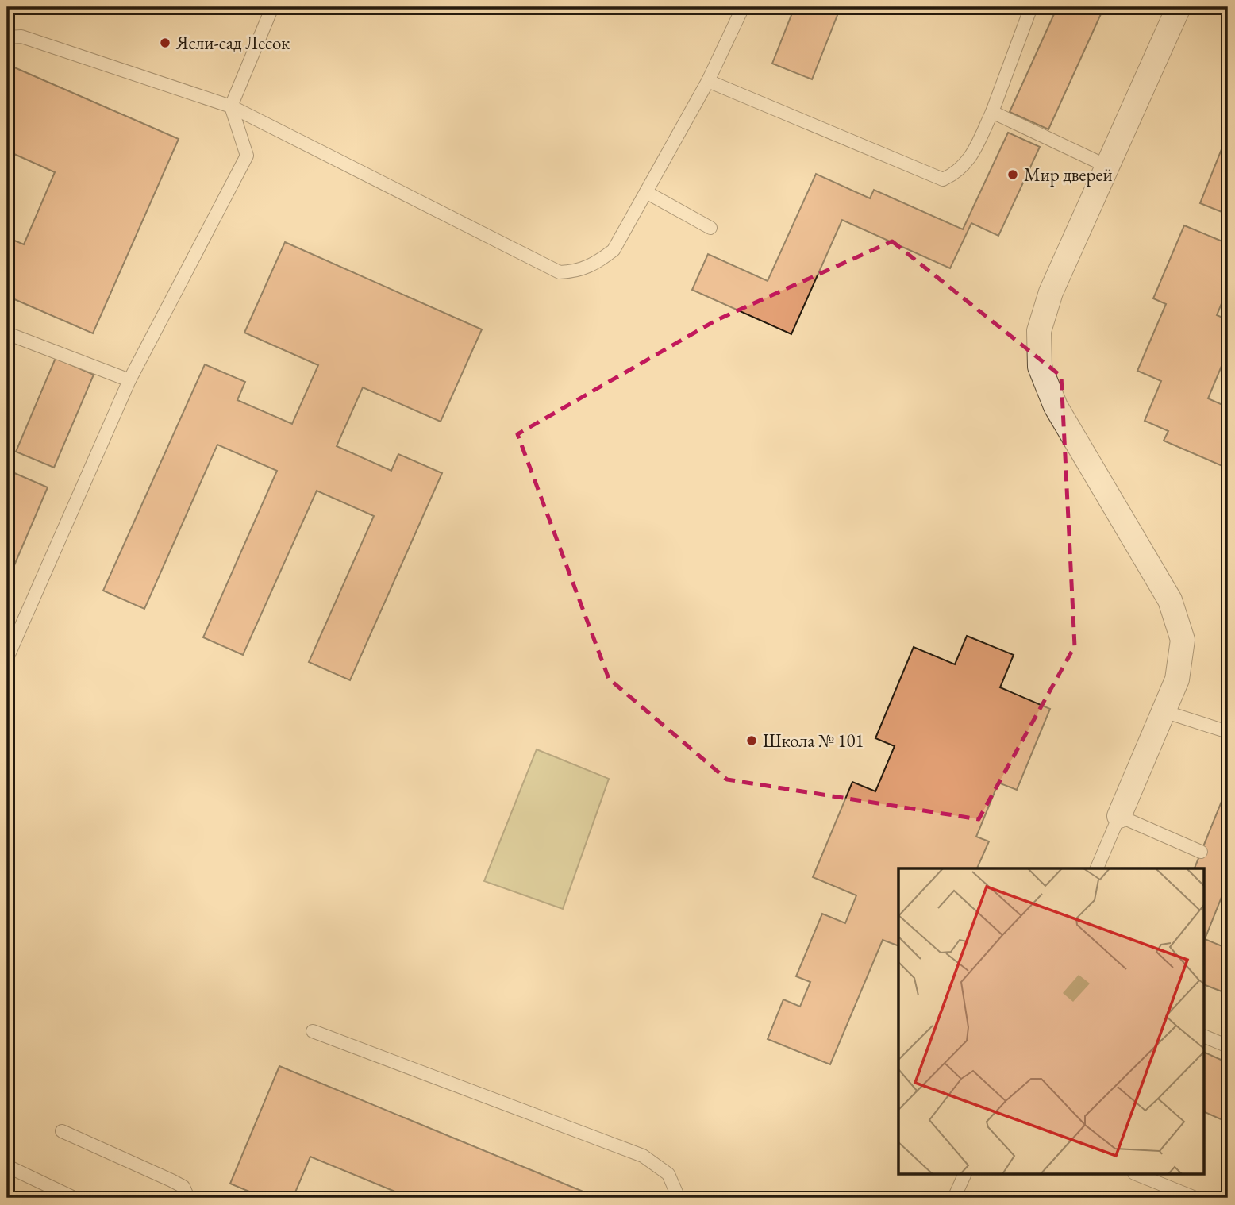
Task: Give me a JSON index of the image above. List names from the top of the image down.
{
  "places": ["Ясли-сад Лесок", "Мир дверей", "Школа № 101"]
}
